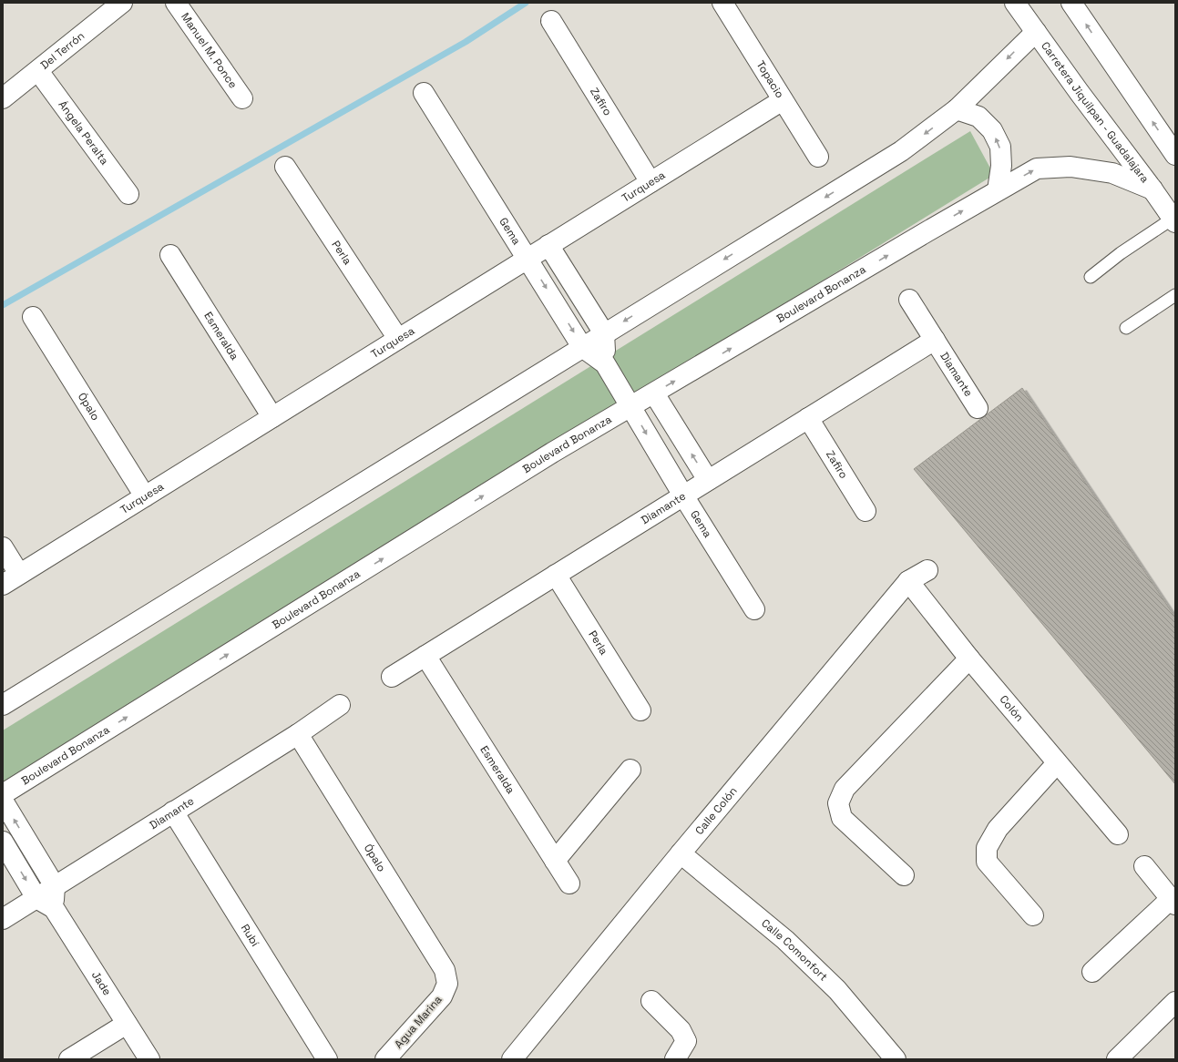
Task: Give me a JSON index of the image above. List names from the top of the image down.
{
  "streets": {
    "main road": [
      "Del Terrón",
      "Manuel M. Ponce",
      "Topacio",
      "Zafiro",
      "Carretera Jiquilpan - Guadalajara",
      "Ángela Peralta",
      "Turquesa",
      "Gema",
      "Perla",
      "Boulevard Bonanza",
      "Esmeralda",
      "Diamante",
      "Ópalo",
      "Colón",
      "Calle Colón",
      "Rubí",
      "Calle Comonfort",
      "Jade",
      "Agua Marina"
    ]
  },
  "crossings": [
    ["Del Terrón", "Ángela Peralta"],
    ["Topacio", "Turquesa"],
    ["Zafiro", "Turquesa"],
    ["Zafiro", "Diamante"],
    ["Carretera Jiquilpan - Guadalajara", "Boulevard Bonanza"],
    ["Turquesa", "Gema"],
    ["Turquesa", "Perla"],
    ["Turquesa", "Esmeralda"],
    ["Turquesa", "Ópalo"],
    ["Gema", "Boulevard Bonanza"],
    ["Gema", "Diamante"],
    ["Perla", "Diamante"],
    ["Esmeralda", "Diamante"],
    ["Diamante", "Ópalo"],
    ["Diamante", "Rubí"],
    ["Diamante", "Jade"],
    ["Ópalo", "Agua Marina"],
    ["Colón", "Calle Colón"],
    ["Calle Colón", "Calle Comonfort"]
  ]
}
